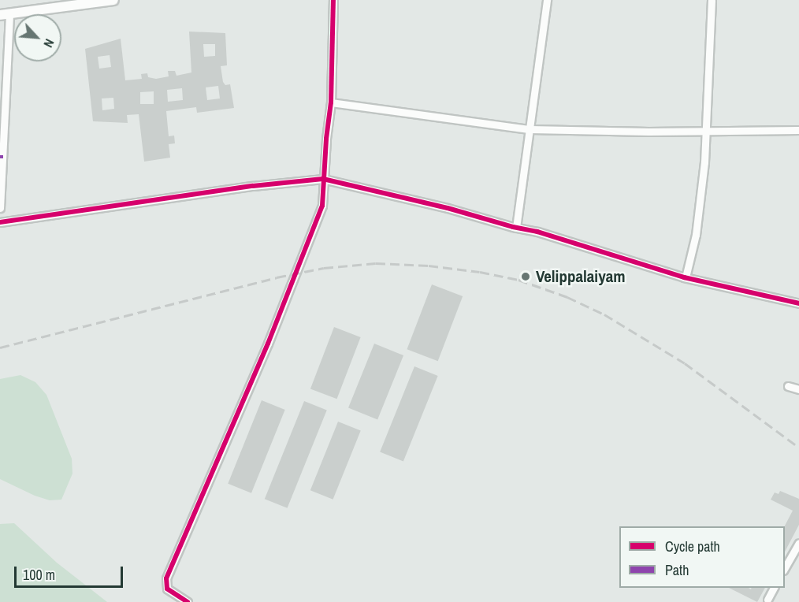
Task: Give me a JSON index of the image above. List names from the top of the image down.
{
  "places": ["Velippalaiyam"],
  "legend": ["Cycle path", "Path"],
  "scale_bar": "100 m",
  "north": "bottom right"
}
